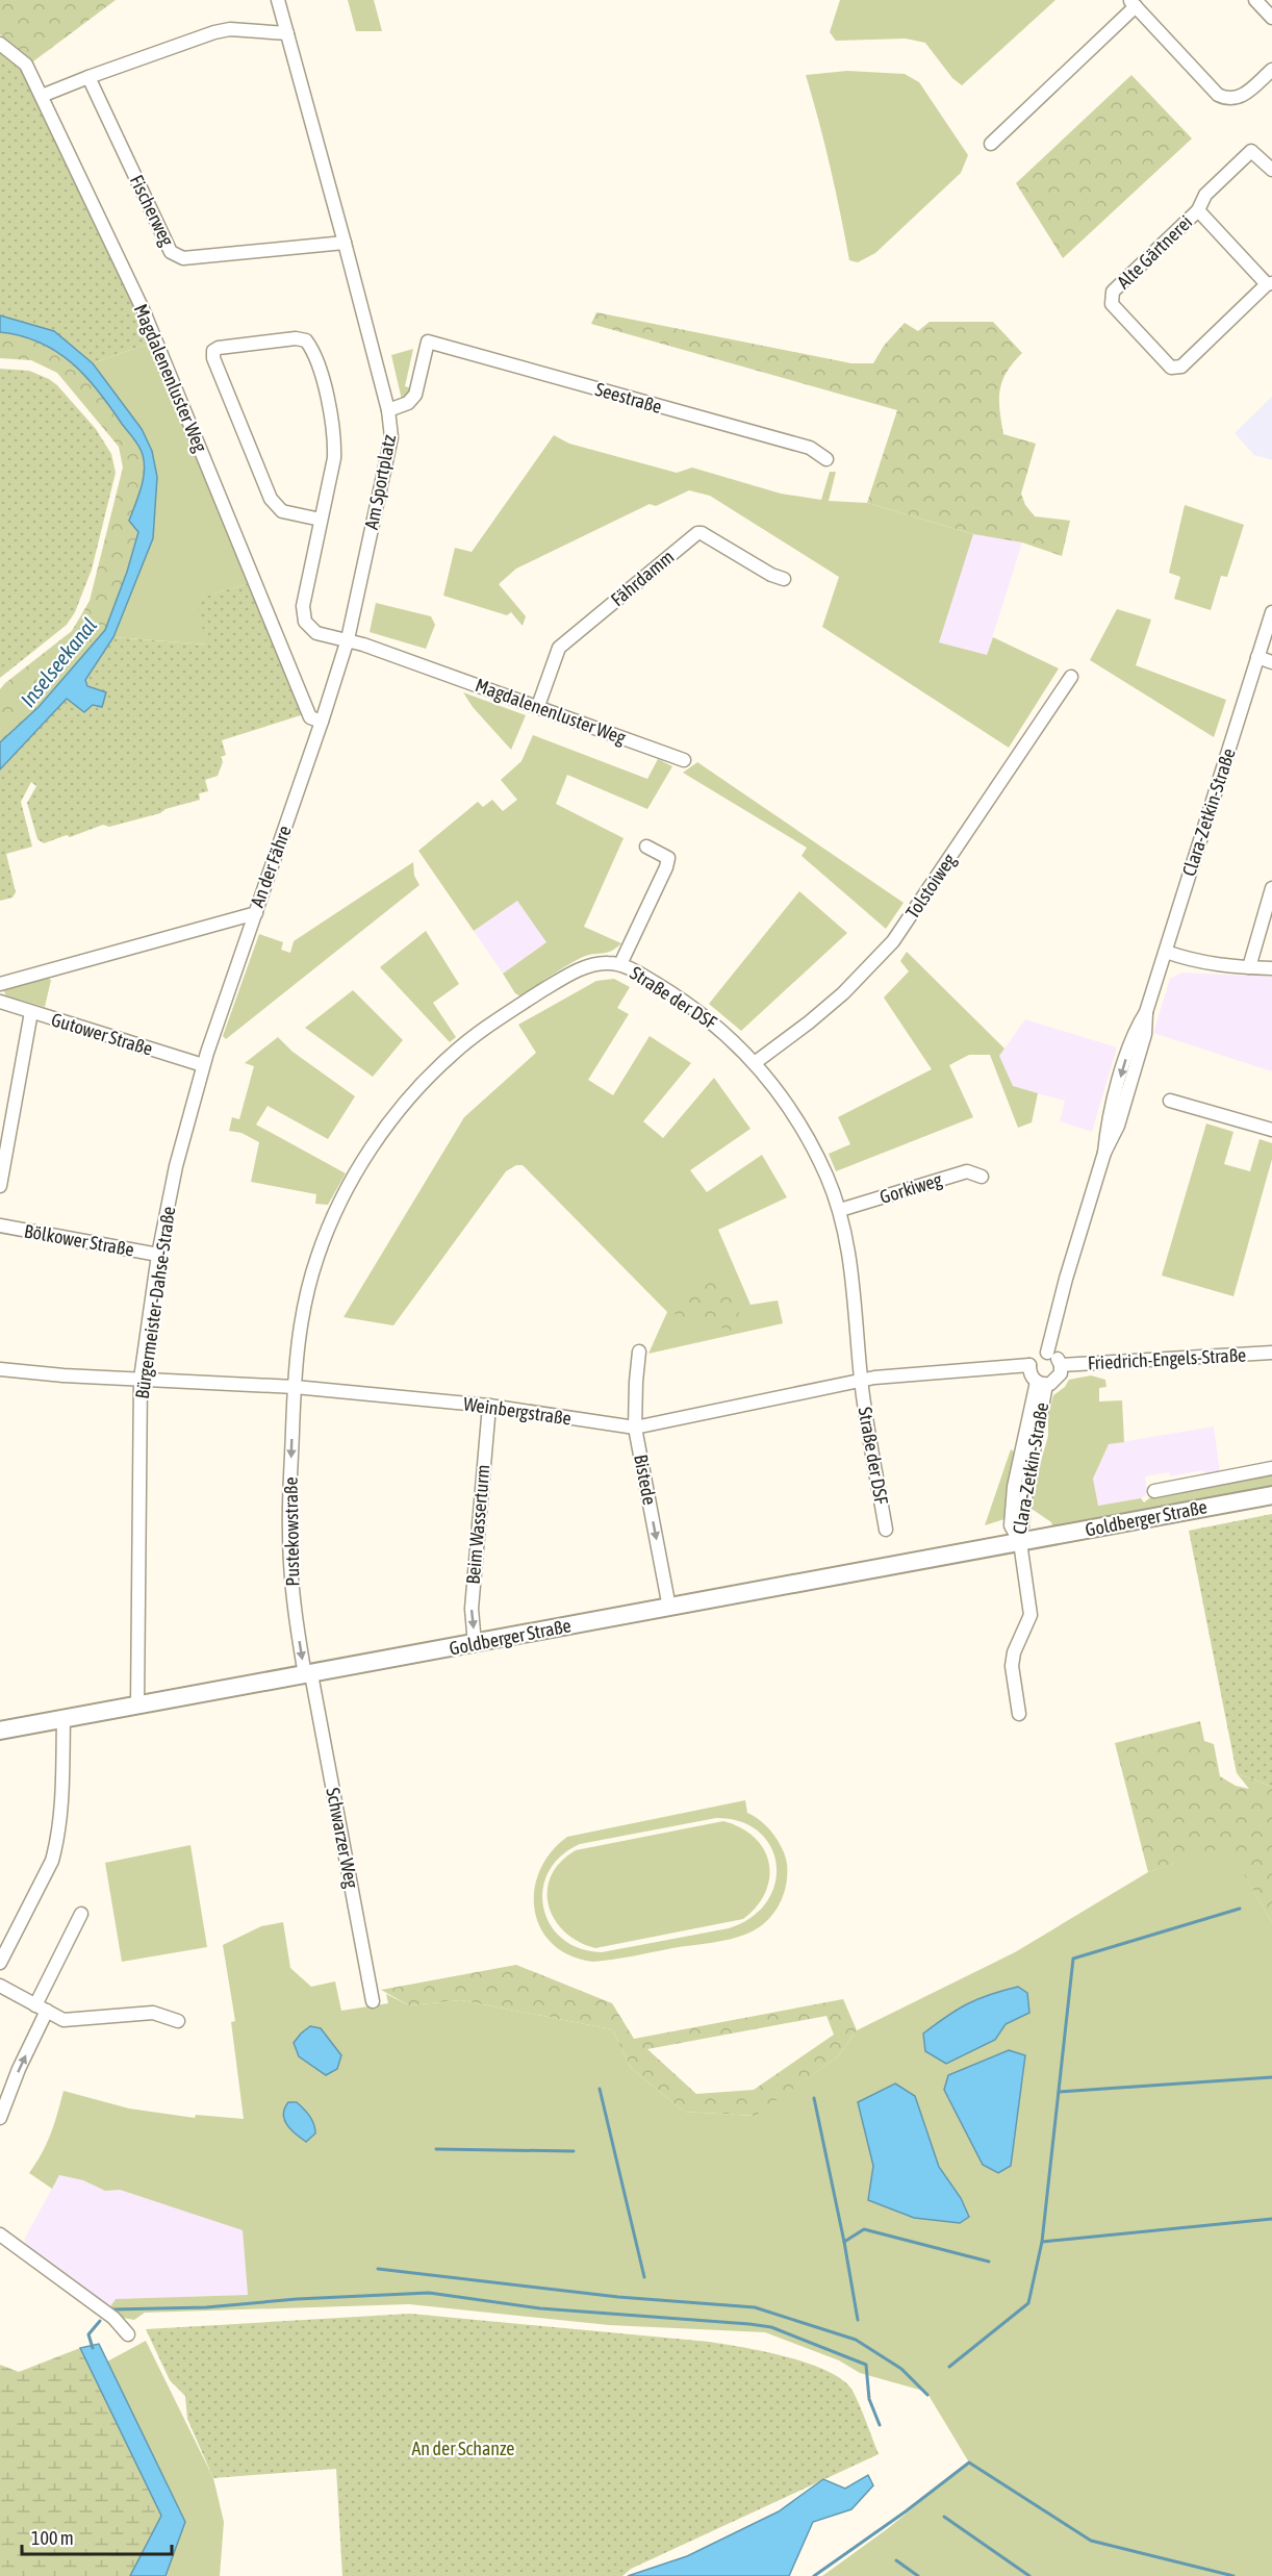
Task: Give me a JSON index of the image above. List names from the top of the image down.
{
  "streets": {
    "main road": ["Goldberger Straße"],
    "street": [
      "Fischerweg",
      "Alte Gärtnerei",
      "Magdalenenluster Weg",
      "Seestraße",
      "Am Sportplatz",
      "Fährdamm",
      "Clara-Zetkin-Straße",
      "An der Fähre",
      "Tolstoiweg",
      "Straße der DSF",
      "Gutower Straße",
      "Gorkiweg",
      "Bölkower Straße",
      "Bürgermeister-Dahse-Straße",
      "Friedrich-Engels-Straße",
      "Weinbergstraße",
      "Bistede",
      "Beim Wasserturm",
      "Pustekowstraße",
      "Schwarzer Weg"
    ]
  },
  "crossings": [
    ["Magdalenenluster Weg", "Am Sportplatz"],
    ["Magdalenenluster Weg", "Fährdamm"],
    ["Magdalenenluster Weg", "An der Fähre"],
    ["Seestraße", "Am Sportplatz"],
    ["Am Sportplatz", "An der Fähre"],
    ["Clara-Zetkin-Straße", "Friedrich-Engels-Straße"],
    ["Clara-Zetkin-Straße", "Weinbergstraße"],
    ["Clara-Zetkin-Straße", "Goldberger Straße"],
    ["An der Fähre", "Bürgermeister-Dahse-Straße"],
    ["Tolstoiweg", "Straße der DSF"],
    ["Straße der DSF", "Gorkiweg"],
    ["Straße der DSF", "Weinbergstraße"],
    ["Straße der DSF", "Pustekowstraße"],
    ["Gutower Straße", "Bürgermeister-Dahse-Straße"],
    ["Bölkower Straße", "Bürgermeister-Dahse-Straße"],
    ["Bürgermeister-Dahse-Straße", "Weinbergstraße"],
    ["Bürgermeister-Dahse-Straße", "Goldberger Straße"],
    ["Friedrich-Engels-Straße", "Weinbergstraße"],
    ["Weinbergstraße", "Bistede"],
    ["Weinbergstraße", "Beim Wasserturm"],
    ["Weinbergstraße", "Pustekowstraße"],
    ["Bistede", "Goldberger Straße"],
    ["Goldberger Straße", "Beim Wasserturm"],
    ["Goldberger Straße", "Pustekowstraße"],
    ["Goldberger Straße", "Schwarzer Weg"],
    ["Pustekowstraße", "Schwarzer Weg"]
  ],
  "one_way": ["Bistede", "Beim Wasserturm", "Pustekowstraße"],
  "water": ["Inselseekanal"],
  "parks": ["An der Schanze"],
  "scale_bar": "100 m"
}
